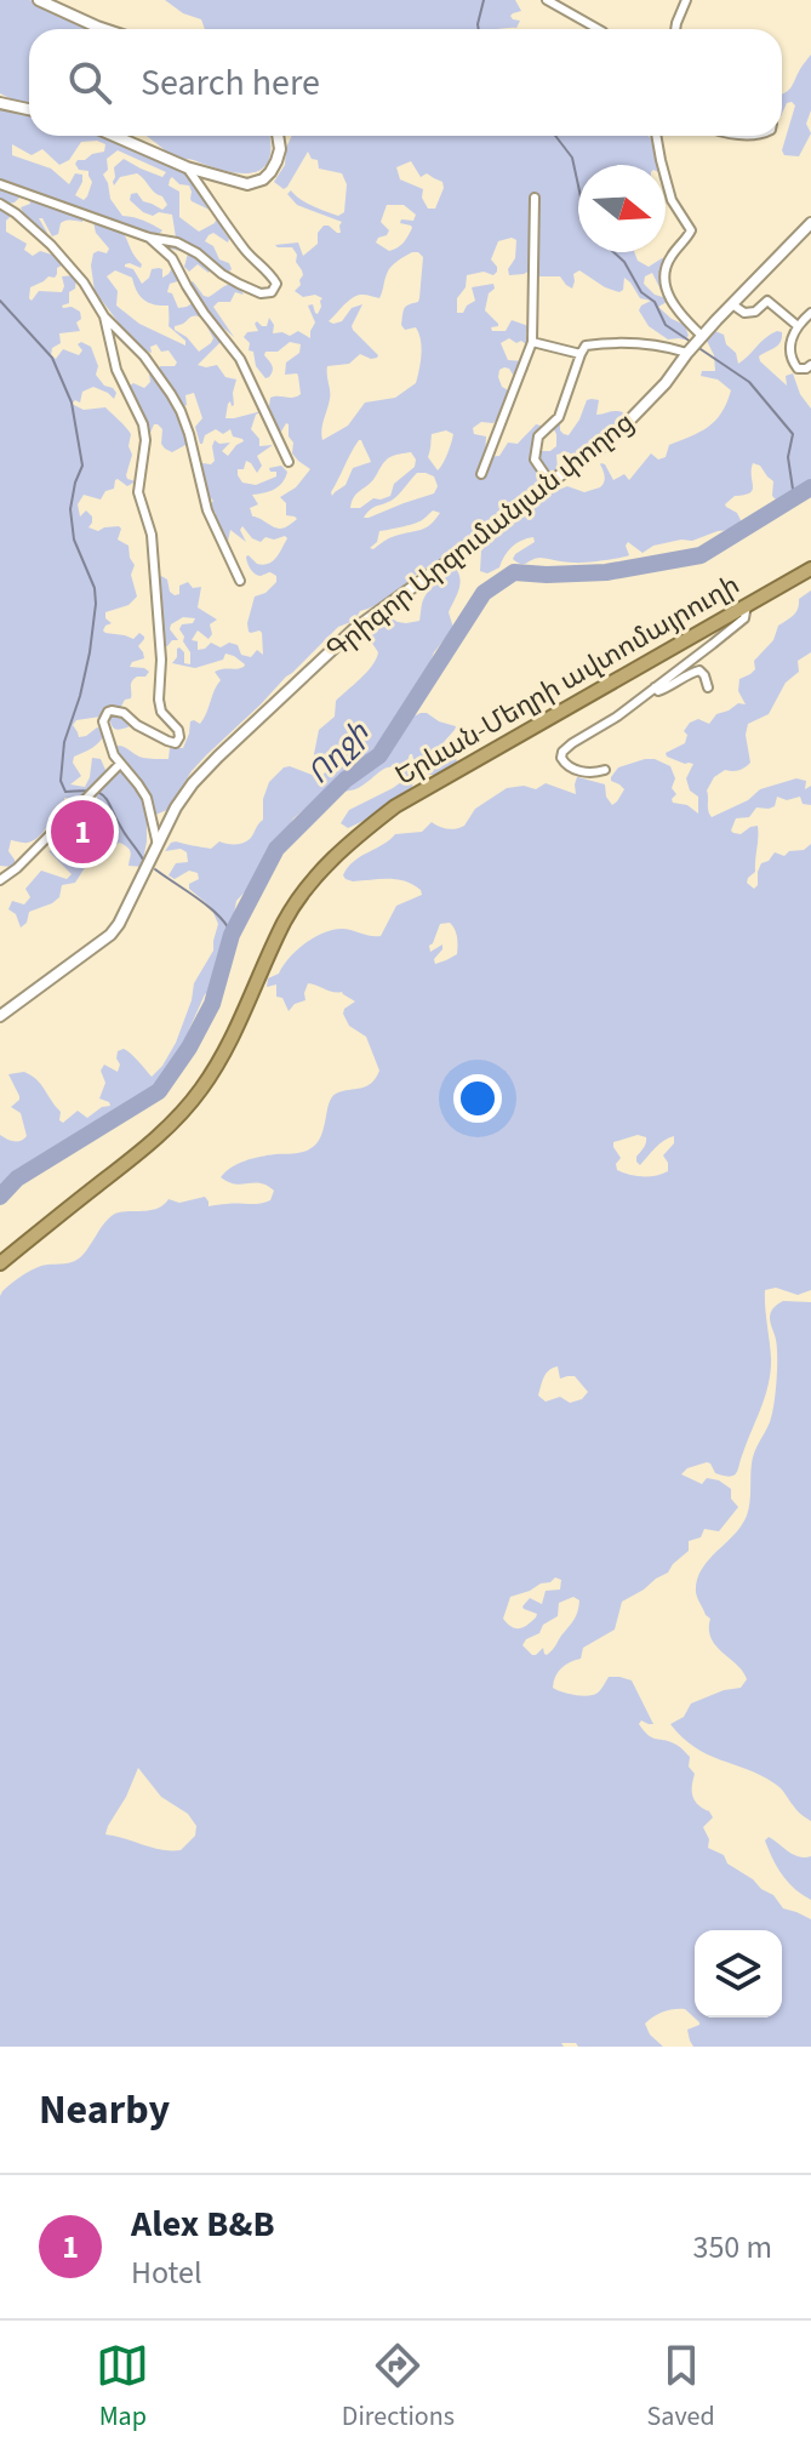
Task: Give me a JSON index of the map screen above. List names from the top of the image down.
{
  "streets": {
    "highway": ["Երևան-Մեղրի ավտոմայրուղի"],
    "street": ["Գրիգոր Արզումանյան փողոց"]
  },
  "water": ["Ողջի"],
  "north": "right",
  "page": {
    "search": "Search here",
    "pins": "1",
    "heading": "Nearby",
    "list": [
      {
        "mark": "1",
        "name": "Alex B&B",
        "note": "Hotel",
        "value": "350 m"
      }
    ],
    "nav": ["Map", "Directions", "Saved"]
  }
}
